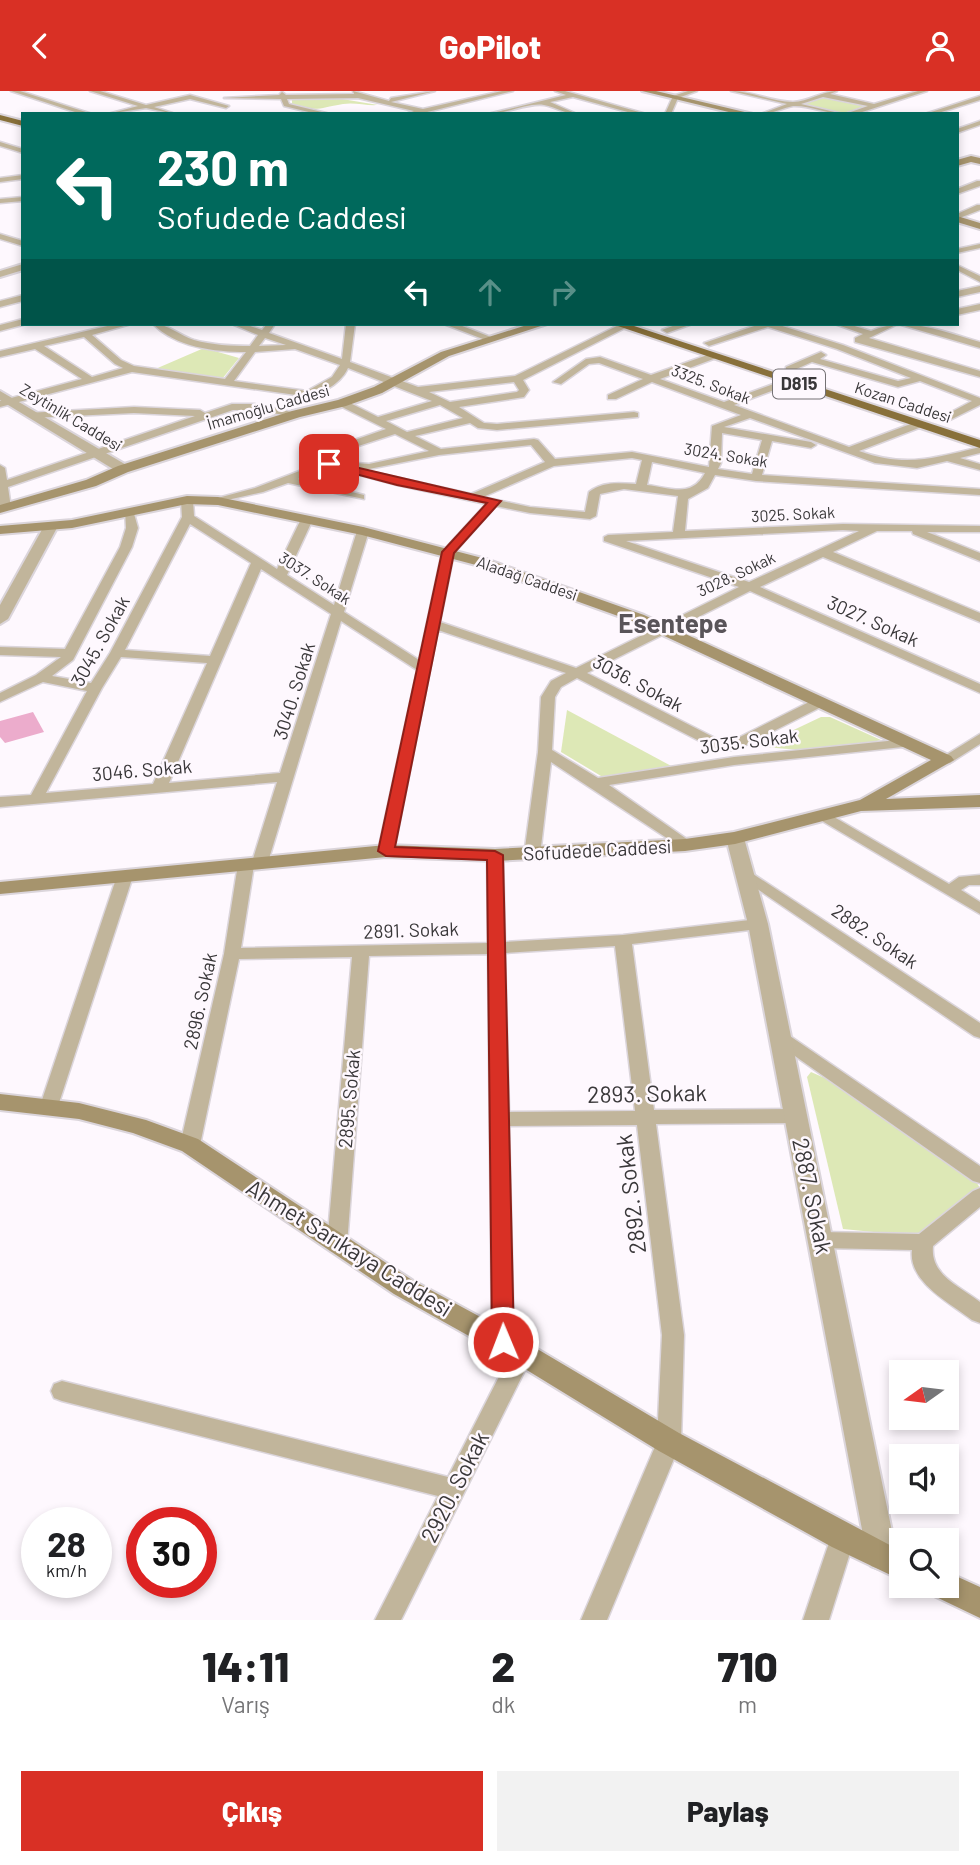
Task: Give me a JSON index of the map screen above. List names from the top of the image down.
{
  "streets": {
    "highway": ["D815", "Kozan Caddesi"],
    "main road": [
      "İmamoğlu Caddesi",
      "Aladağ Caddesi",
      "Sofudede Caddesi",
      "Ahmet Sarıkaya Caddesi"
    ],
    "street": [
      "3325. Sokak",
      "Zeytinlik Caddesi",
      "3024. Sokak",
      "3025. Sokak",
      "3028. Sokak",
      "3037. Sokak",
      "3027. Sokak",
      "3045. Sokak",
      "3036. Sokak",
      "3040. Sokak",
      "3035. Sokak",
      "3046. Sokak",
      "2891. Sokak",
      "2882. Sokak",
      "2896. Sokak",
      "2893. Sokak",
      "2895. Sokak",
      "2892. Sokak",
      "2887. Sokak",
      "2920. Sokak"
    ]
  },
  "crossings": [
    ["İmamoğlu Caddesi", "Zeytinlik Caddesi"],
    ["3025. Sokak", "3028. Sokak"],
    ["3025. Sokak", "3027. Sokak"],
    ["3028. Sokak", "Aladağ Caddesi"],
    ["3028. Sokak", "3027. Sokak"],
    ["3028. Sokak", "3036. Sokak"],
    ["3028. Sokak", "Sofudede Caddesi"],
    ["3037. Sokak", "3045. Sokak"],
    ["3037. Sokak", "3040. Sokak"],
    ["Aladağ Caddesi", "3036. Sokak"],
    ["Aladağ Caddesi", "3040. Sokak"],
    ["Aladağ Caddesi", "3035. Sokak"],
    ["3045. Sokak", "3046. Sokak"],
    ["3040. Sokak", "3046. Sokak"],
    ["3040. Sokak", "Sofudede Caddesi"],
    ["3040. Sokak", "2896. Sokak"],
    ["Sofudede Caddesi", "2896. Sokak"],
    ["Sofudede Caddesi", "2887. Sokak"],
    ["2891. Sokak", "2896. Sokak"],
    ["2891. Sokak", "2895. Sokak"],
    ["2891. Sokak", "2892. Sokak"],
    ["2891. Sokak", "2887. Sokak"],
    ["2882. Sokak", "2887. Sokak"],
    ["2896. Sokak", "Ahmet Sarıkaya Caddesi"],
    ["2893. Sokak", "2892. Sokak"],
    ["2893. Sokak", "2887. Sokak"],
    ["2895. Sokak", "Ahmet Sarıkaya Caddesi"],
    ["2892. Sokak", "Ahmet Sarıkaya Caddesi"],
    ["Ahmet Sarıkaya Caddesi", "2920. Sokak"]
  ],
  "districts": ["Esentepe"],
  "north": "left",
  "page": {
    "header": "GoPilot",
    "turn": ["230 m", "Sofudede Caddesi"],
    "speed": "28 km/h",
    "limit": "30",
    "eta": [
      "14:11",
      "Varış",
      "2",
      "dk",
      "710",
      "m"
    ],
    "buttons": ["Çıkış", "Paylaş"]
  }
}
